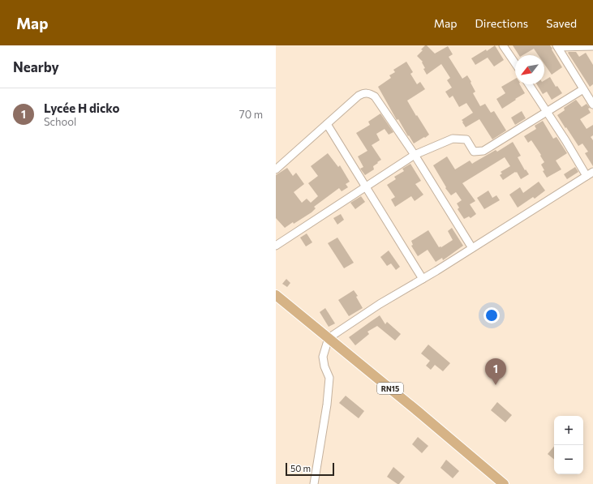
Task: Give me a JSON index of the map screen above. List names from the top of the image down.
{
  "streets": {
    "main road": ["RN15"]
  },
  "scale_bar": "50 m",
  "north": "bottom left",
  "page": {
    "header": "Map",
    "nav": ["Map", "Directions", "Saved"],
    "heading": "Nearby",
    "list": [
      {
        "mark": "1",
        "name": "Lycée H dicko",
        "note": "School",
        "value": "70 m"
      }
    ],
    "pins": "1",
    "map_buttons": ["+", "−"],
    "scale": "50 m"
  }
}
